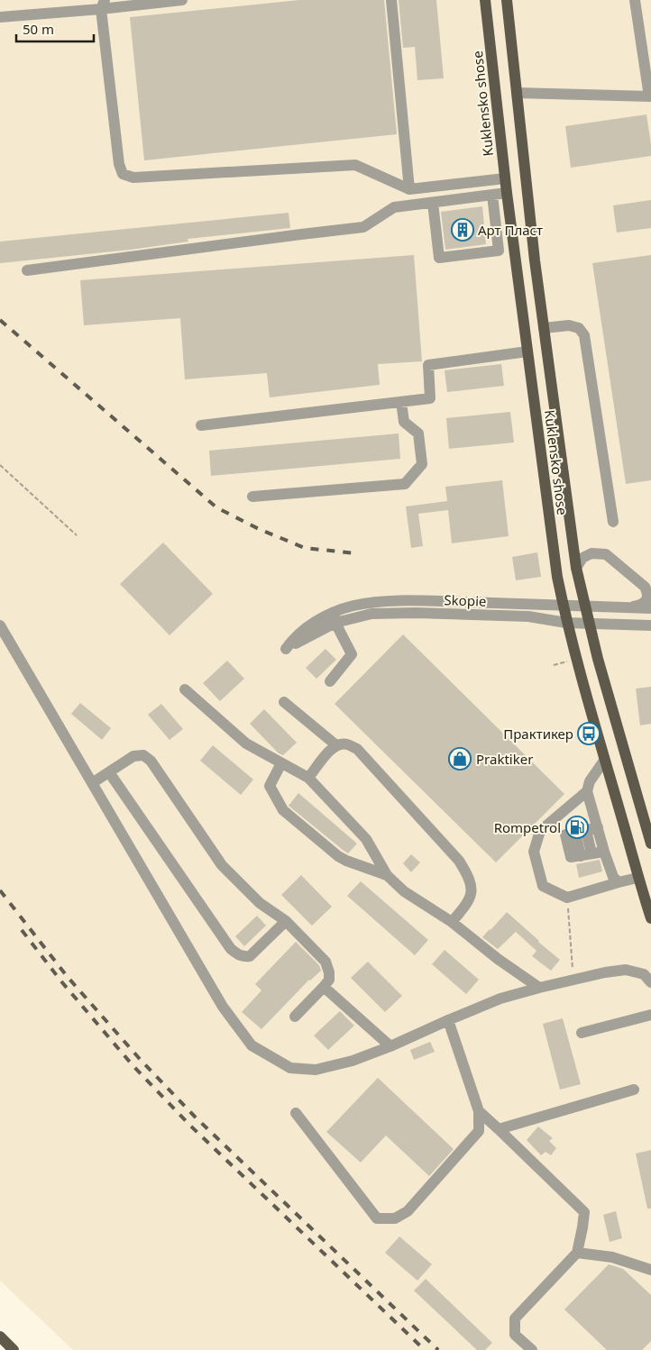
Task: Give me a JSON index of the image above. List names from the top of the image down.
{
  "streets": {
    "main road": ["Kuklensko shose"],
    "street": ["Skopie"]
  },
  "crossings": [
    ["Kuklensko shose", "Skopie"]
  ],
  "places": {
    "building": ["Арт Пласт"],
    "bus stop": ["Практикер"],
    "shop": ["Praktiker"],
    "fuel station": ["Rompetrol"]
  },
  "scale_bar": "50 m"
}
